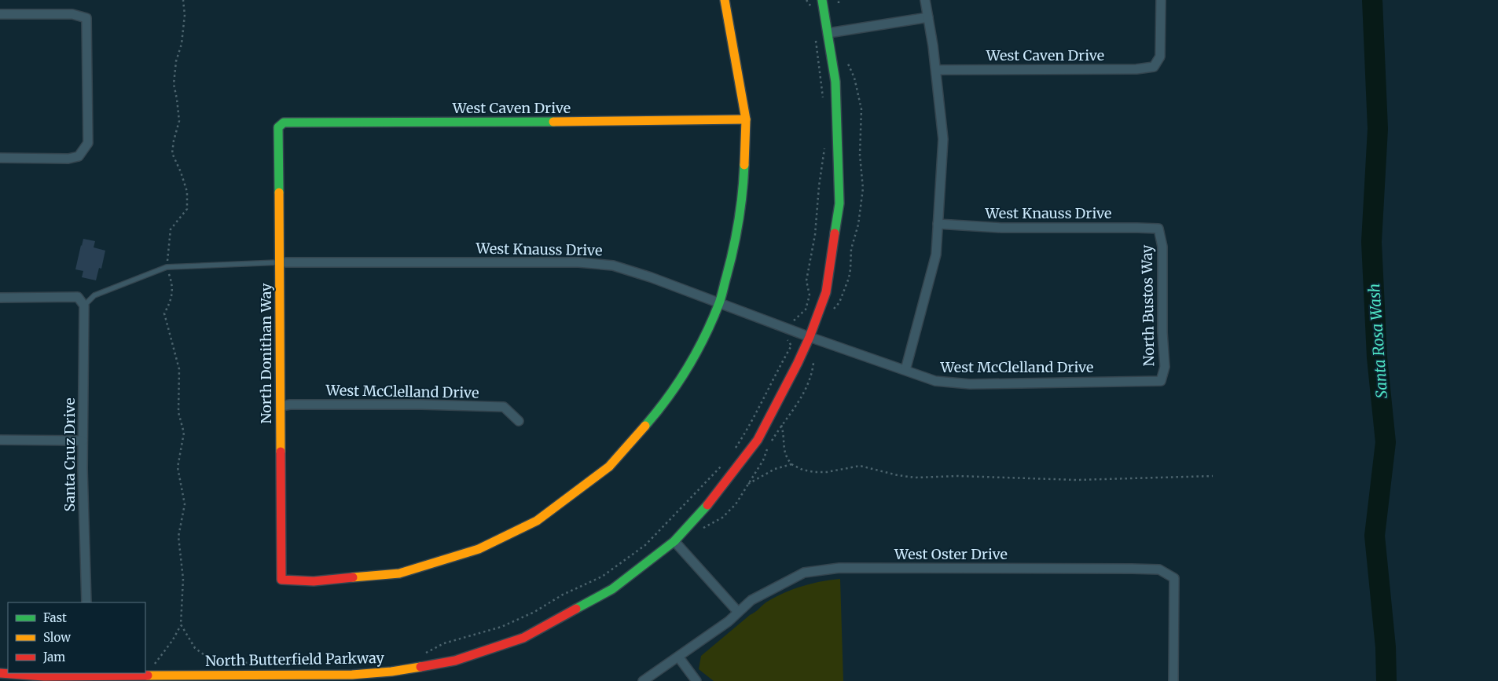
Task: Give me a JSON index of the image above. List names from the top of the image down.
{
  "streets": {
    "street": [
      "West Caven Drive",
      "West Knauss Drive",
      "North Bustos Way",
      "North Donithan Way",
      "West McClelland Drive",
      "Santa Cruz Drive",
      "West Oster Drive",
      "North Butterfield Parkway"
    ]
  },
  "crossings": [
    ["West Caven Drive", "North Donithan Way"],
    ["West Knauss Drive", "North Bustos Way"],
    ["West Knauss Drive", "North Donithan Way"],
    ["West Knauss Drive", "West McClelland Drive"],
    ["West Knauss Drive", "North Butterfield Parkway"],
    ["North Bustos Way", "West McClelland Drive"],
    ["North Donithan Way", "West McClelland Drive"],
    ["West McClelland Drive", "North Butterfield Parkway"]
  ],
  "water": ["Santa Rosa Wash"],
  "legend": ["Fast", "Slow", "Jam"]
}
